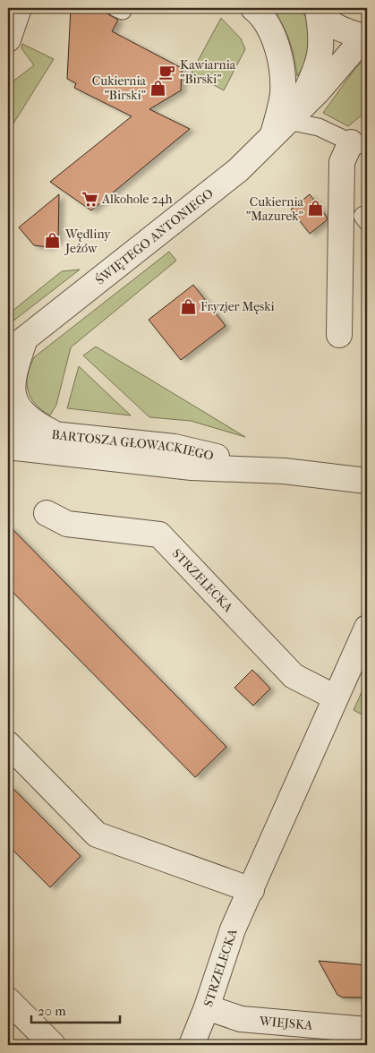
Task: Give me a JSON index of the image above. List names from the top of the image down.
{
  "streets": {
    "street": [
      "ŚWIĘTEGO ANTONIEGO",
      "BARTOSZA GŁOWACKIEGO",
      "STRZELECKA",
      "WIEJSKA"
    ]
  },
  "crossings": [
    ["STRZELECKA", "WIEJSKA"]
  ],
  "places": {
    "cafe": ["Kawiarnia \"Birski\""],
    "shop": [
      "Cukiernia \"Birski\"",
      "Cukiernia \"Mazurek\"",
      "Wędliny Jeżów",
      "Fryzjer Męski"
    ],
    "supermarket": ["Alkohole 24h"]
  },
  "scale_bar": "20 m"
}
